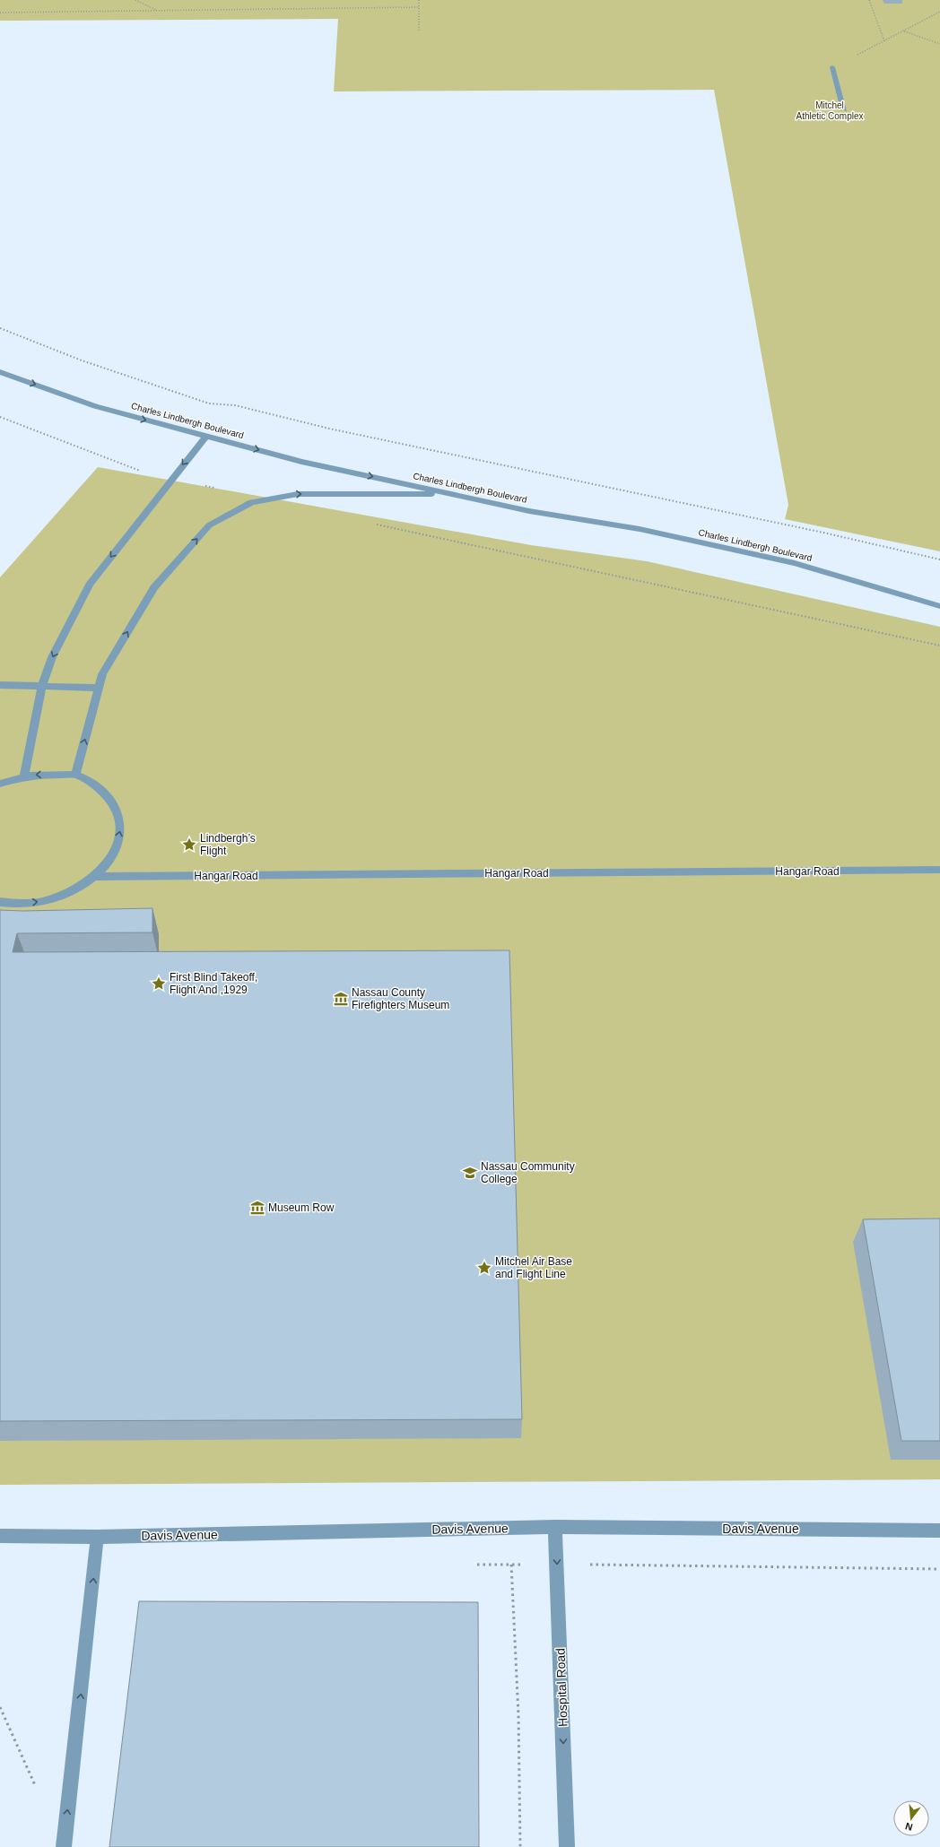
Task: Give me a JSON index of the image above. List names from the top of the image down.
{
  "streets": {
    "street": [
      "Charles Lindbergh Boulevard",
      "Hangar Road",
      "Davis Avenue",
      "Hospital Road"
    ]
  },
  "crossings": [
    ["Davis Avenue", "Hospital Road"]
  ],
  "one_way": ["Hospital Road"],
  "parks": ["Mitchel Athletic Complex"],
  "places": {
    "place": ["Lindbergh’s Flight", "First Blind Takeoff, Flight And ,1929", "Mitchel Air Base and Flight Line"],
    "museum": ["Nassau County Firefighters Museum", "Museum Row"],
    "school or university": ["Nassau Community College"]
  },
  "north": "bottom"
}
